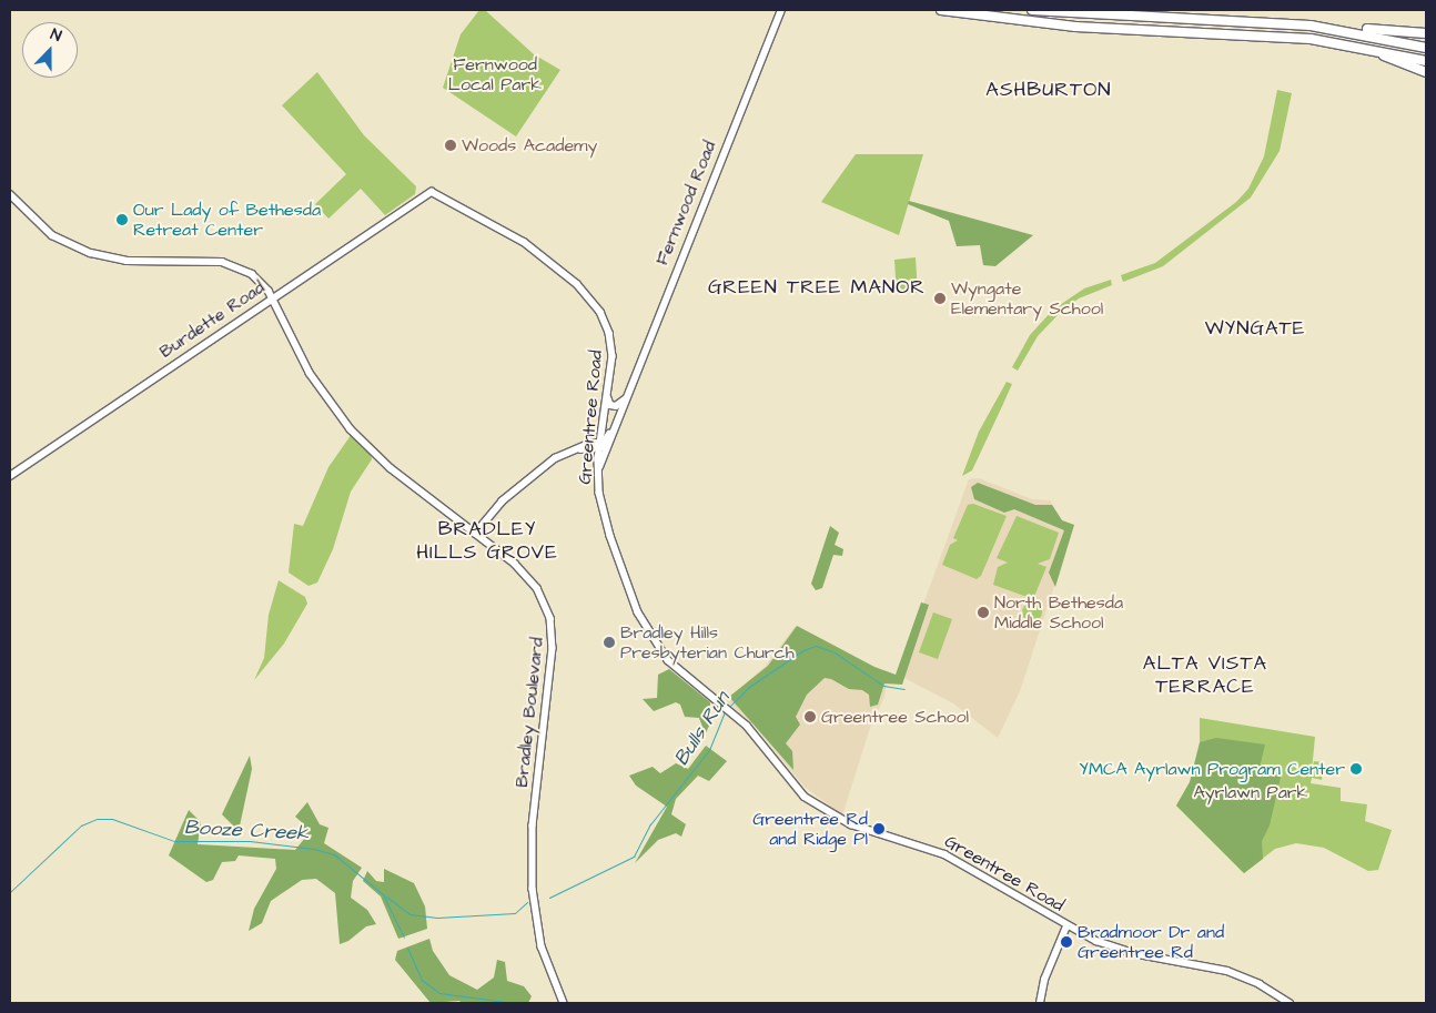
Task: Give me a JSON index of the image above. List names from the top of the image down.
{
  "streets": {
    "street": [
      "Fernwood Road",
      "Burdette Road",
      "Greentree Road",
      "Bradley Boulevard"
    ]
  },
  "crossings": [
    ["Fernwood Road", "Greentree Road"],
    ["Burdette Road", "Greentree Road"],
    ["Burdette Road", "Bradley Boulevard"]
  ],
  "districts": [
    "ASHBURTON",
    "GREEN TREE MANOR",
    "WYNGATE",
    "BRADLEY HILLS GROVE",
    "ALTA VISTA TERRACE"
  ],
  "water": ["Bulls Run", "Booze Creek"],
  "parks": ["Fernwood Local Park", "Ayrlawn Park"],
  "places": [
    "Woods Academy",
    "Our Lady of Bethesda Retreat Center",
    "Wyngate Elementary School",
    "North Bethesda Middle School",
    "Bradley Hills Presbyterian Church",
    "Greentree School",
    "YMCA Ayrlawn Program Center",
    "Greentree Rd and Ridge Pl",
    "Bradmoor Dr and Greentree Rd"
  ],
  "north": "top"
}
